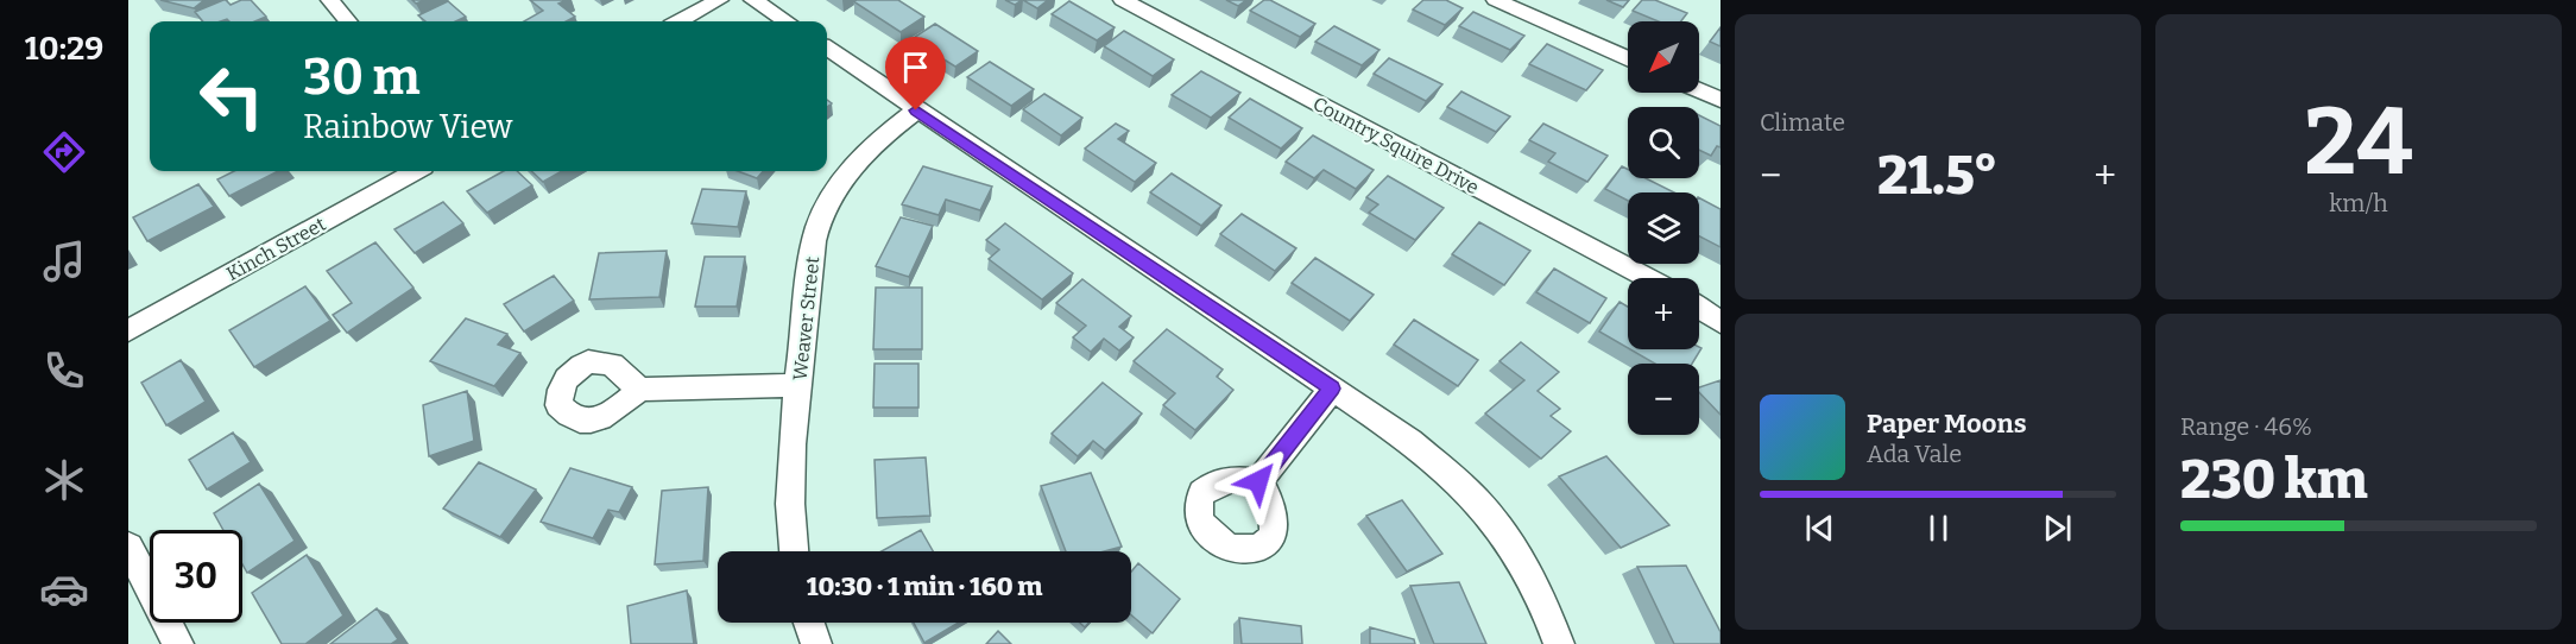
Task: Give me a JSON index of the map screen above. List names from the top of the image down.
{
  "streets": {
    "street": ["Country Squire Drive", "Kinch Street", "Weaver Street"]
  },
  "north": "bottom left",
  "page": {
    "tabs": "10:29",
    "tile": [
      "Climate",
      ["24", "km/h"],
      ["Range · 46%", "230 km"]
    ],
    "map_buttons": ["+", "−"],
    "turn": ["30 m", "Rainbow View"],
    "heat": ["−", "21.5°", "+"],
    "song": ["Paper Moons", "Ada Vale"],
    "limit": "30",
    "trip": "10:30 · 1 min · 160 m"
  }
}
